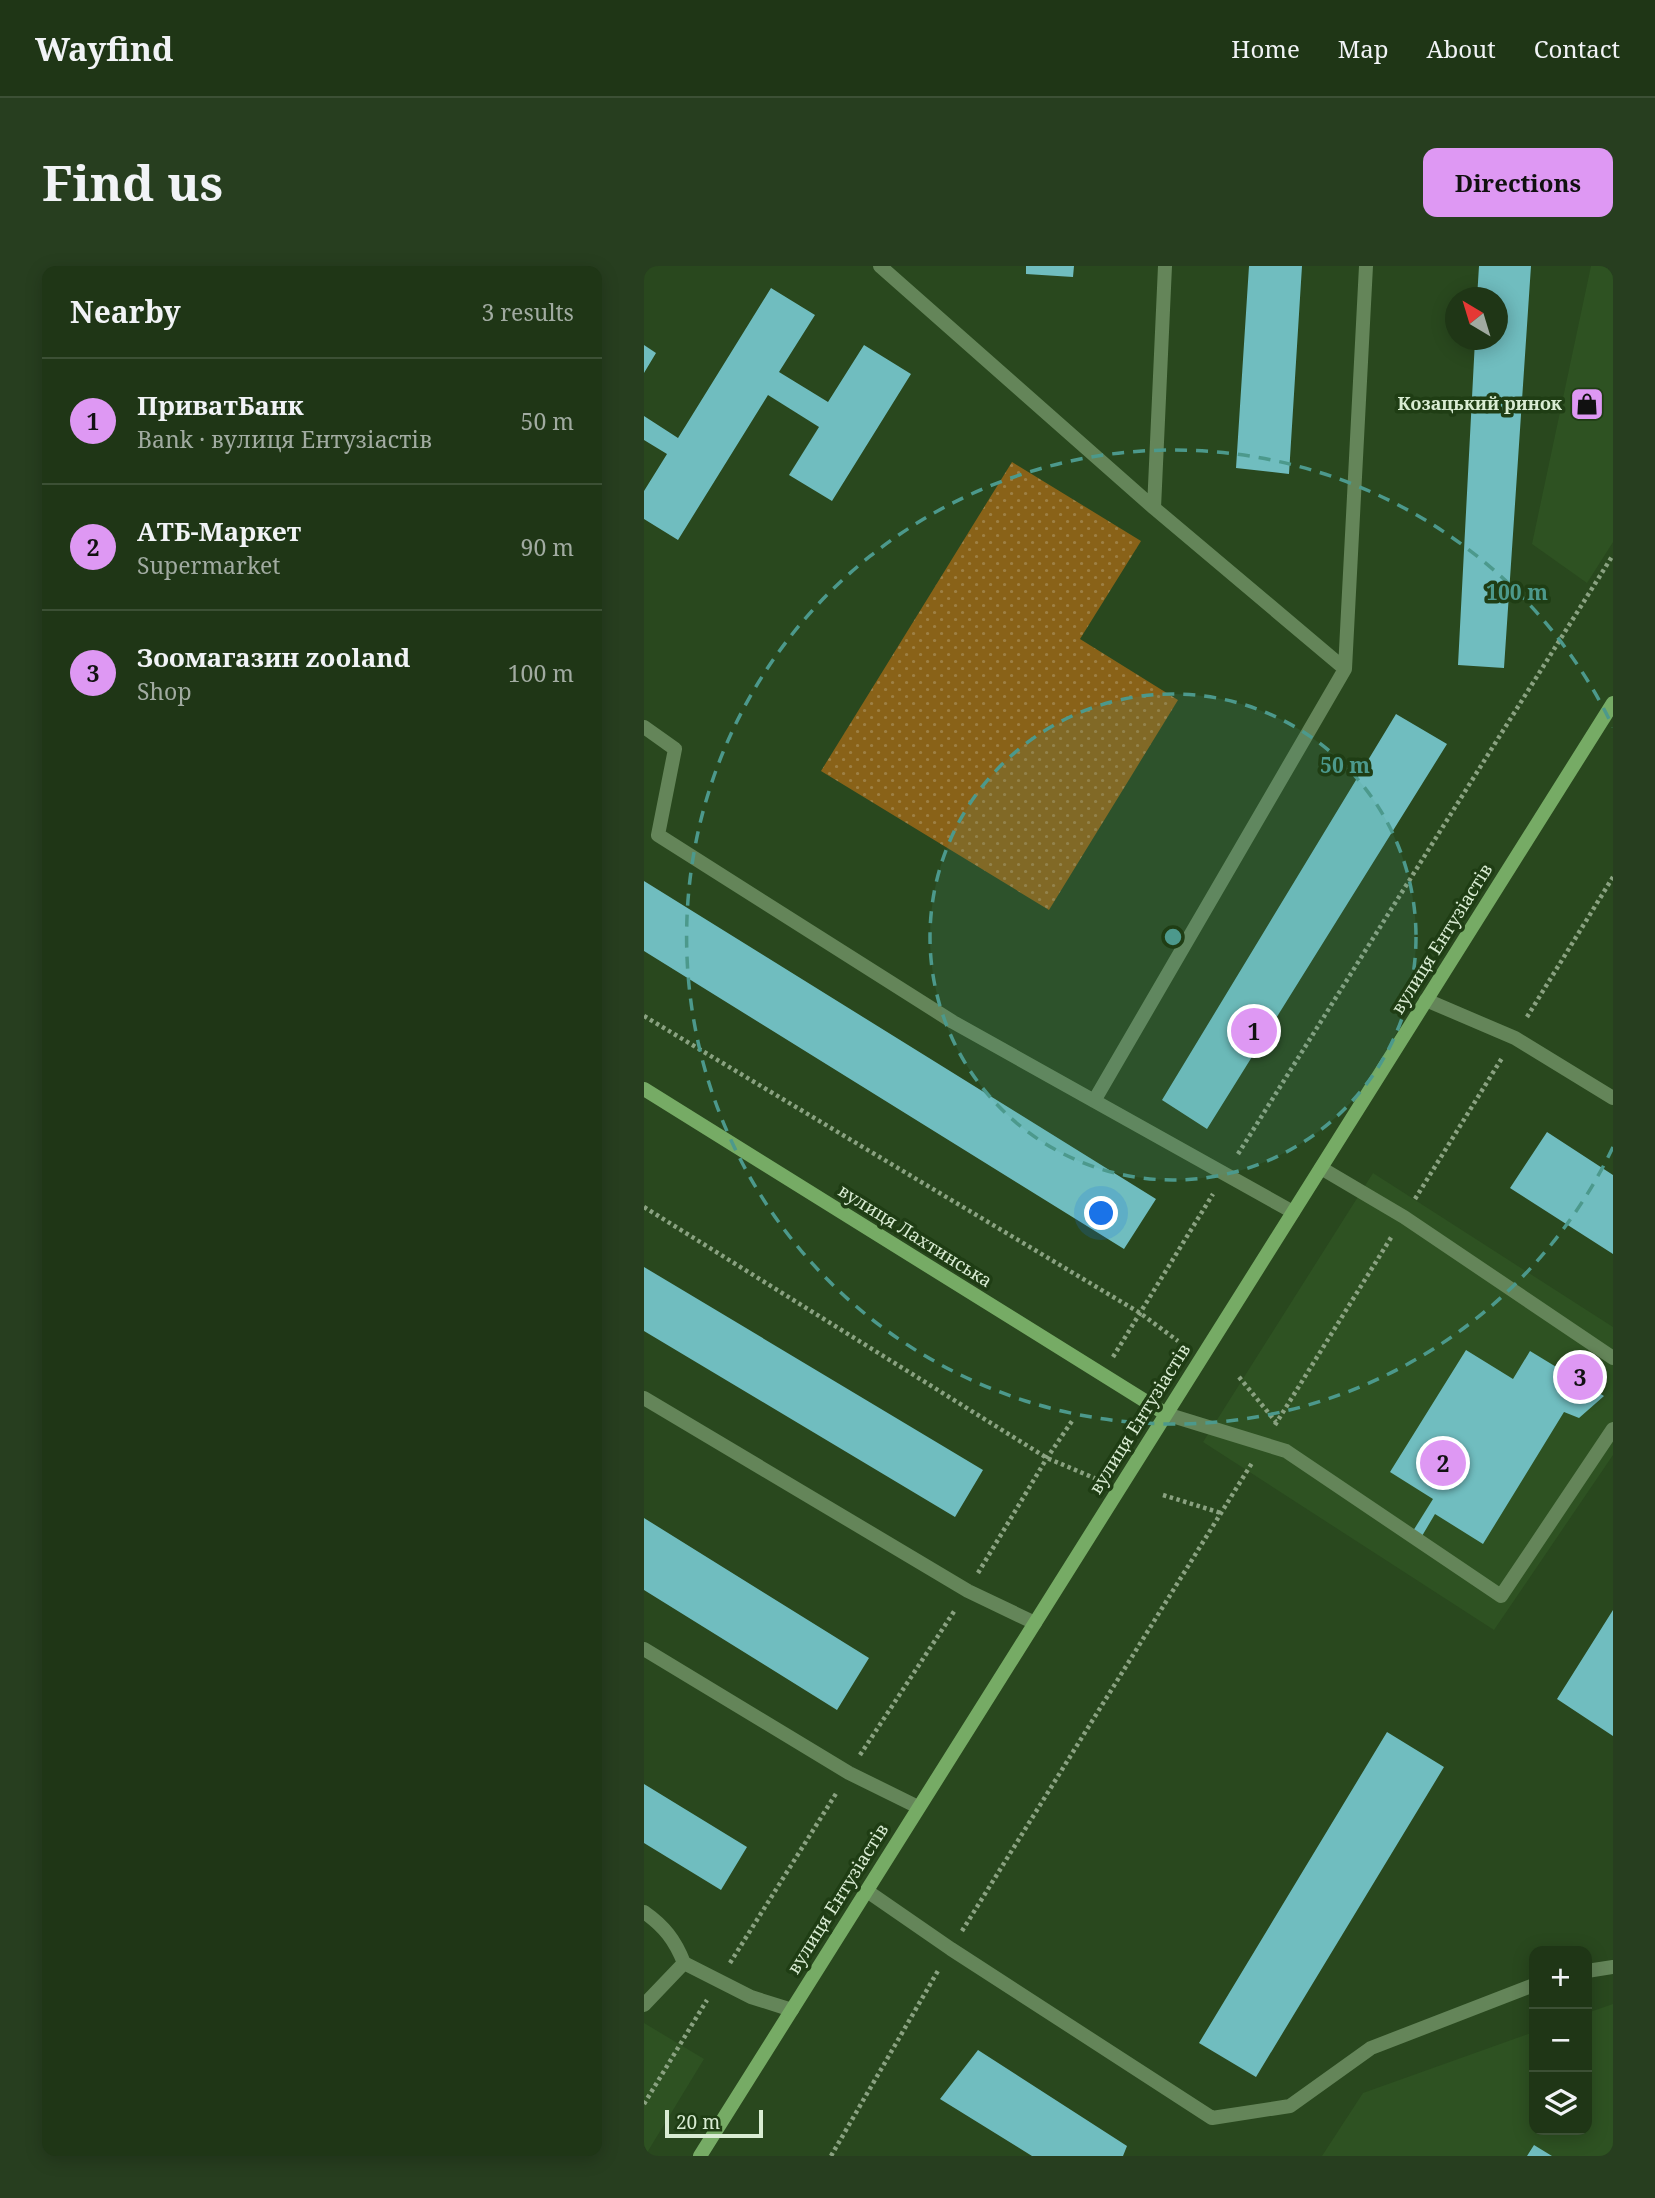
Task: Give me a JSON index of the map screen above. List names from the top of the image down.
{
  "streets": {
    "street": ["вулиця Ентузіастів", "вулиця Лахтинська"]
  },
  "crossings": [
    ["вулиця Ентузіастів", "вулиця Лахтинська"]
  ],
  "places": {
    "shop": ["Козацький ринок"]
  },
  "scale_bar": "20 m",
  "north": "top left",
  "page": {
    "header": "Wayfind",
    "nav": [
      "Home",
      "Map",
      "About",
      "Contact"
    ],
    "buttons": "Directions",
    "title": "Find us",
    "heading": ["Nearby", "3 results"],
    "list": [
      {
        "mark": "1",
        "name": "ПриватБанк",
        "note": "Bank · вулиця Ентузіастів",
        "value": "50 m"
      },
      {
        "mark": "2",
        "name": "АТБ-Маркет",
        "note": "Supermarket",
        "value": "90 m"
      },
      {
        "mark": "3",
        "name": "Зоомагазин zooland",
        "note": "Shop",
        "value": "100 m"
      }
    ],
    "pins": ["1", "3", "2"],
    "map_buttons": ["+", "−"],
    "scale": "20 m"
  },
  "rings": ["100 m", "50 m"]
}
